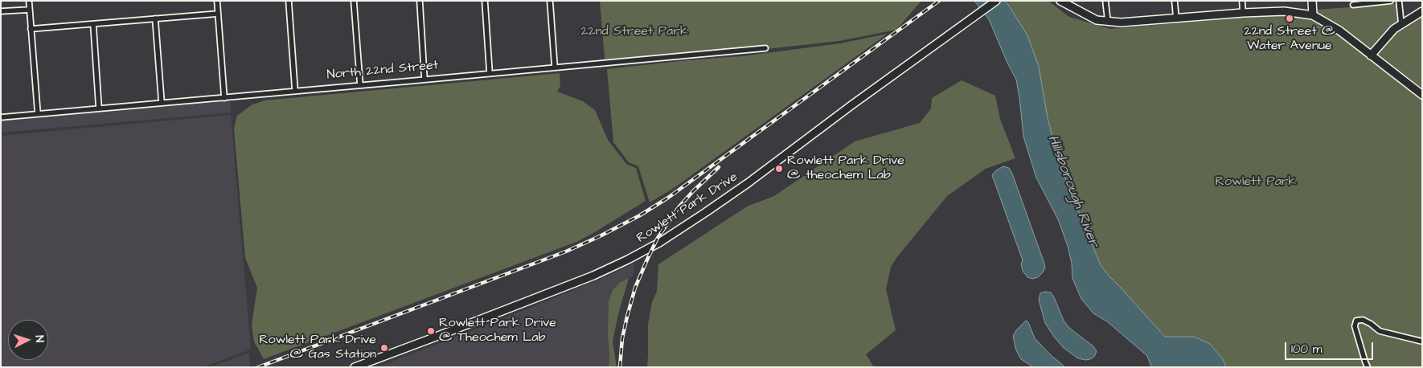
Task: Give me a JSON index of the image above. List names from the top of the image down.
{
  "streets": {
    "street": ["North 22nd Street", "Rowlett Park Drive"]
  },
  "water": ["Hillsborough River"],
  "parks": ["22nd Street Park", "Rowlett Park"],
  "places": [
    "22nd Street @ Water Avenue",
    "Rowlett Park Drive @ theochem Lab",
    "Rowlett Park Drive @ Theochem Lab",
    "Rowlett Park Drive @ Gas Station"
  ],
  "scale_bar": "100 m",
  "north": "right"
}
